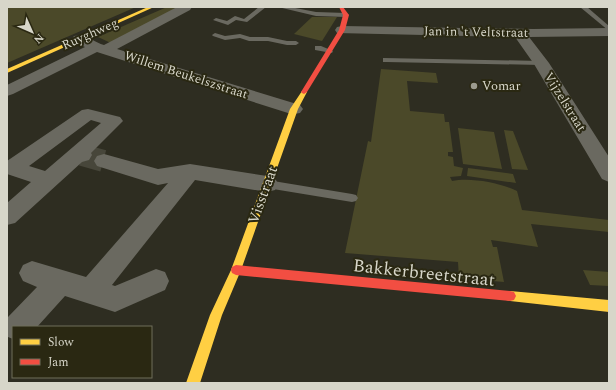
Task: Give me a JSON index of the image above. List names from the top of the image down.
{
  "streets": {
    "street": [
      "Jan in 't Veltstraat",
      "Ruyghweg",
      "Willem Beukelszstraat",
      "Vijzelstraat",
      "Visstraat",
      "Bakkerbreetstraat"
    ]
  },
  "crossings": [
    ["Jan in 't Veltstraat", "Vijzelstraat"],
    ["Jan in 't Veltstraat", "Visstraat"],
    ["Ruyghweg", "Willem Beukelszstraat"],
    ["Willem Beukelszstraat", "Visstraat"],
    ["Visstraat", "Bakkerbreetstraat"]
  ],
  "places": ["Vomar"],
  "legend": ["Slow", "Jam"],
  "north": "bottom right"
}
